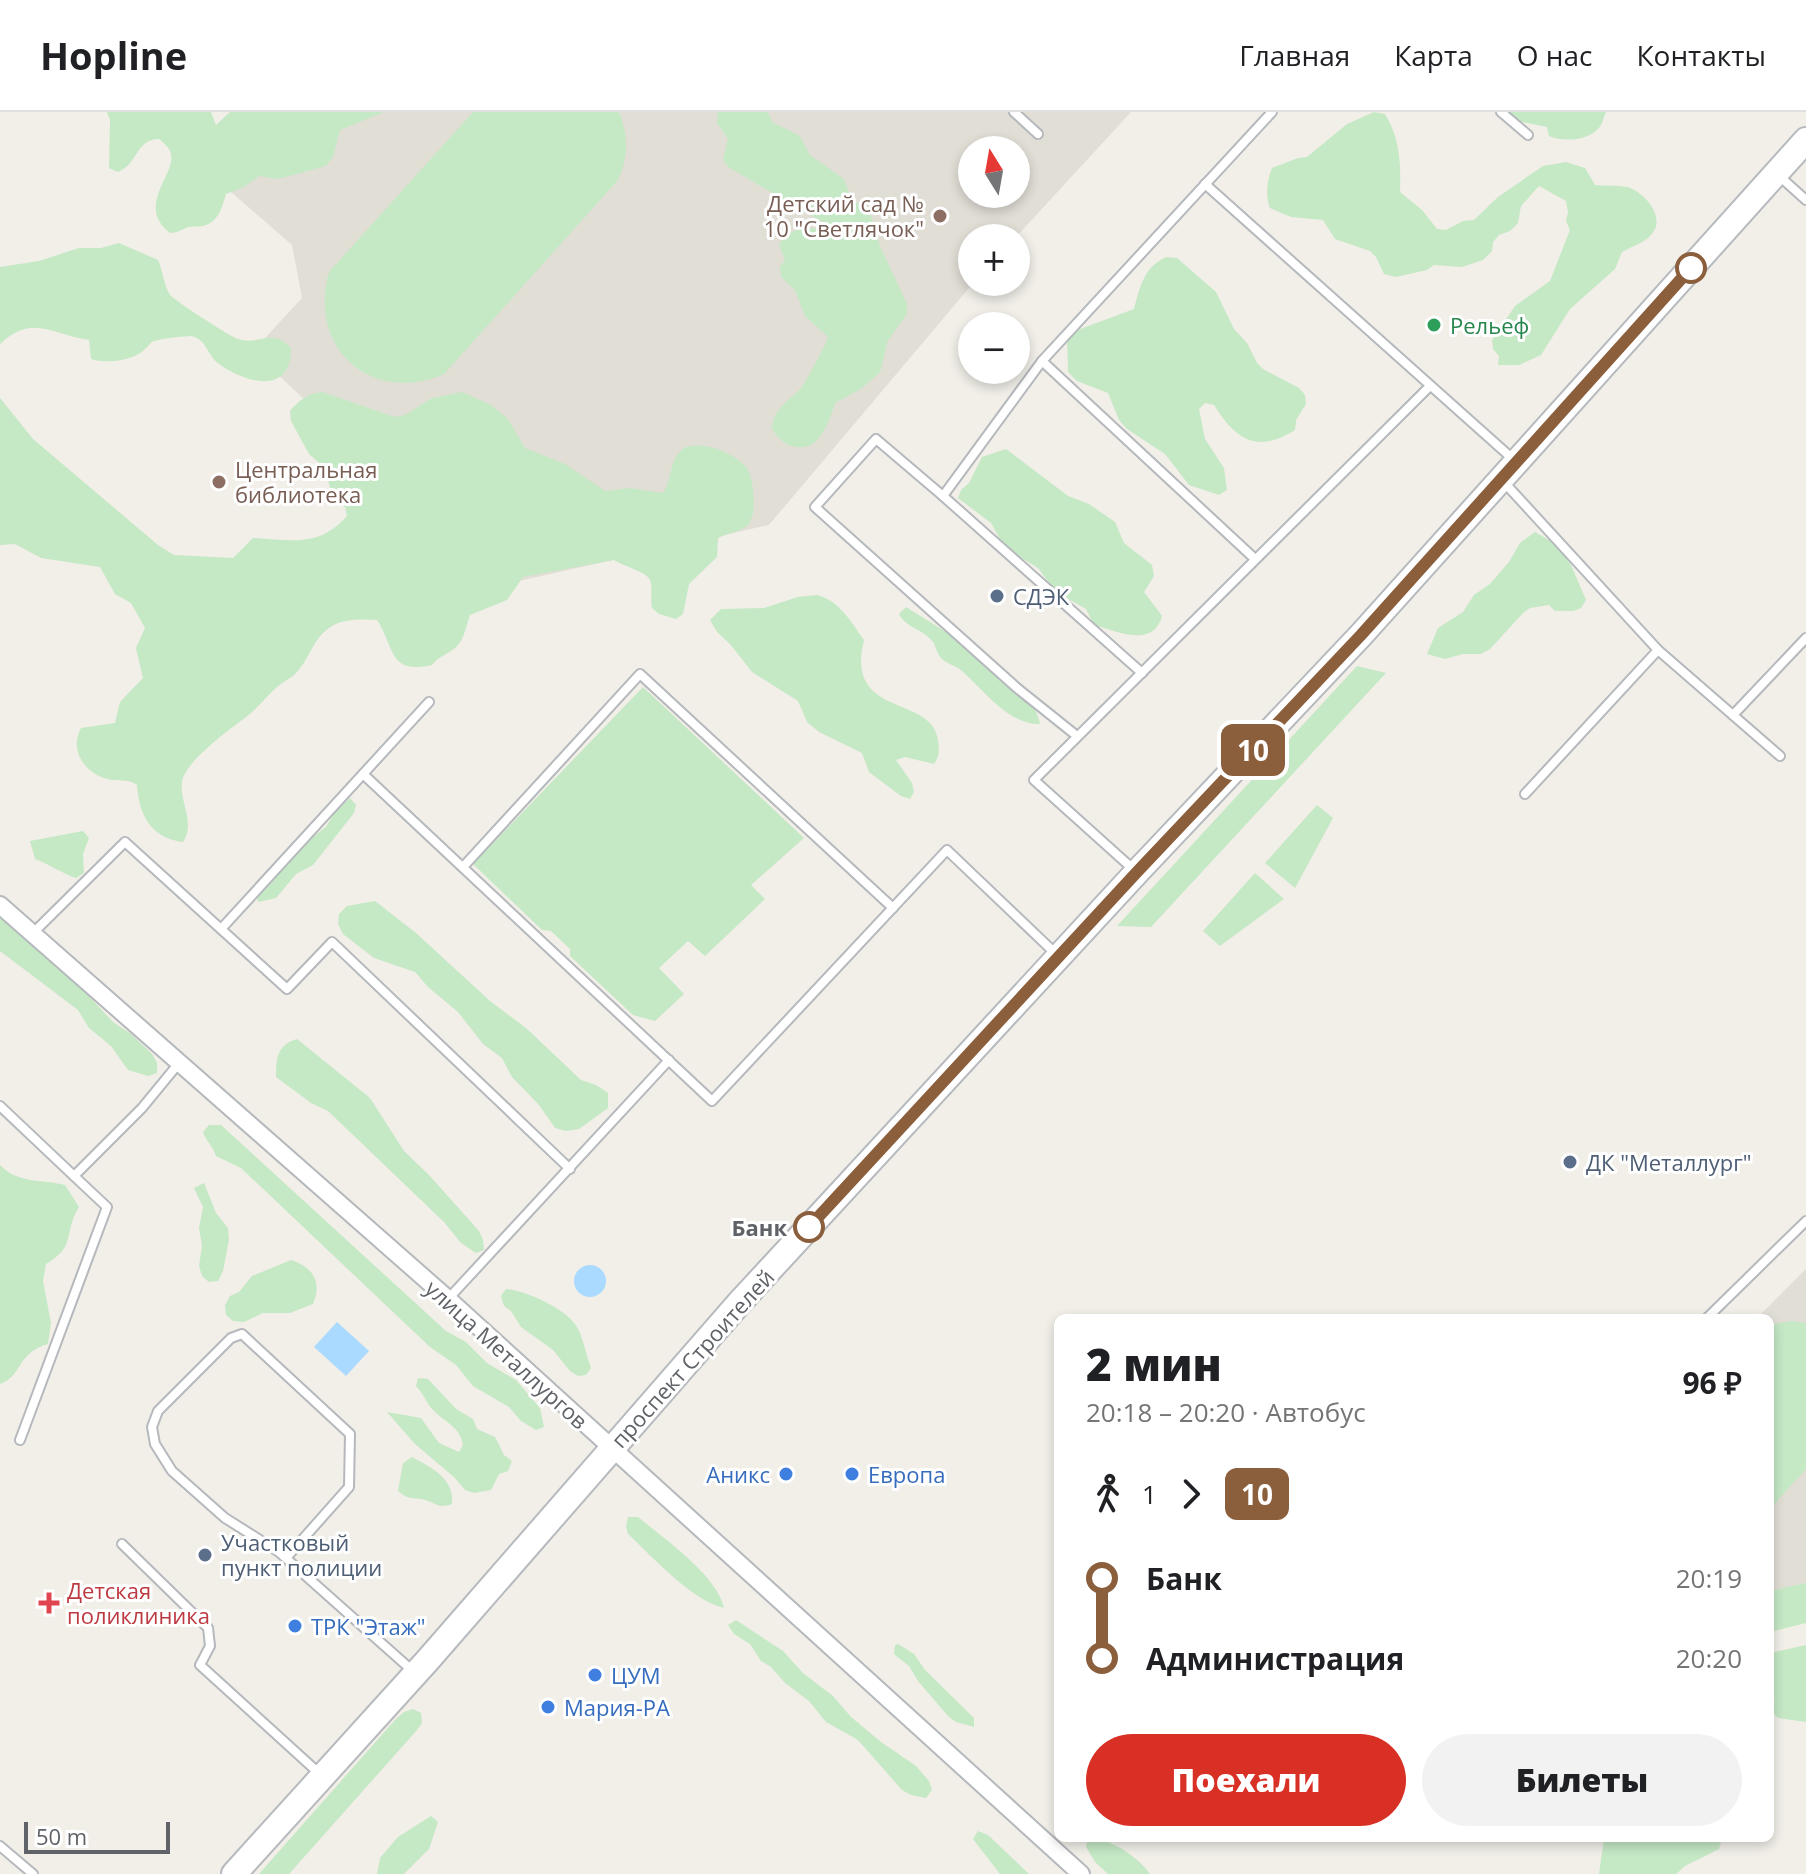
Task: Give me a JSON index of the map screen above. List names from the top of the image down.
{
  "streets": {
    "street": ["улица Металлургов", "проспект Строителей"]
  },
  "crossings": [
    ["улица Металлургов", "проспект Строителей"]
  ],
  "places": {
    "other": [
      "Детский сад № 10 \"Светлячок\"",
      "Рельеф",
      "Центральная библиотека",
      "СДЭК",
      "ДК \"Металлург\"",
      "Банк",
      "Аникс",
      "Европа",
      "Участковый пункт полиции",
      "ТРК \"Этаж\"",
      "ЦУМ",
      "Мария-РА"
    ],
    "health": ["Детская поликлиника"]
  },
  "lines": ["bus line 10"],
  "scale_bar": "50 m",
  "north": "top",
  "page": {
    "header": "Hopline",
    "nav": [
      "Главная",
      "Карта",
      "О нас",
      "Контакты"
    ],
    "on_map": "10",
    "map_buttons": ["+", "−"],
    "heading": ["2 мин", "20:18 – 20:20 · Автобус", "96 ₽"],
    "legs": ["1", "10"],
    "list": [
      {
        "name": "Банк",
        "value": "20:19"
      },
      {
        "name": "Администрация",
        "value": "20:20"
      }
    ],
    "buttons": ["Поехали", "Билеты"],
    "scale": "50 m"
  }
}
